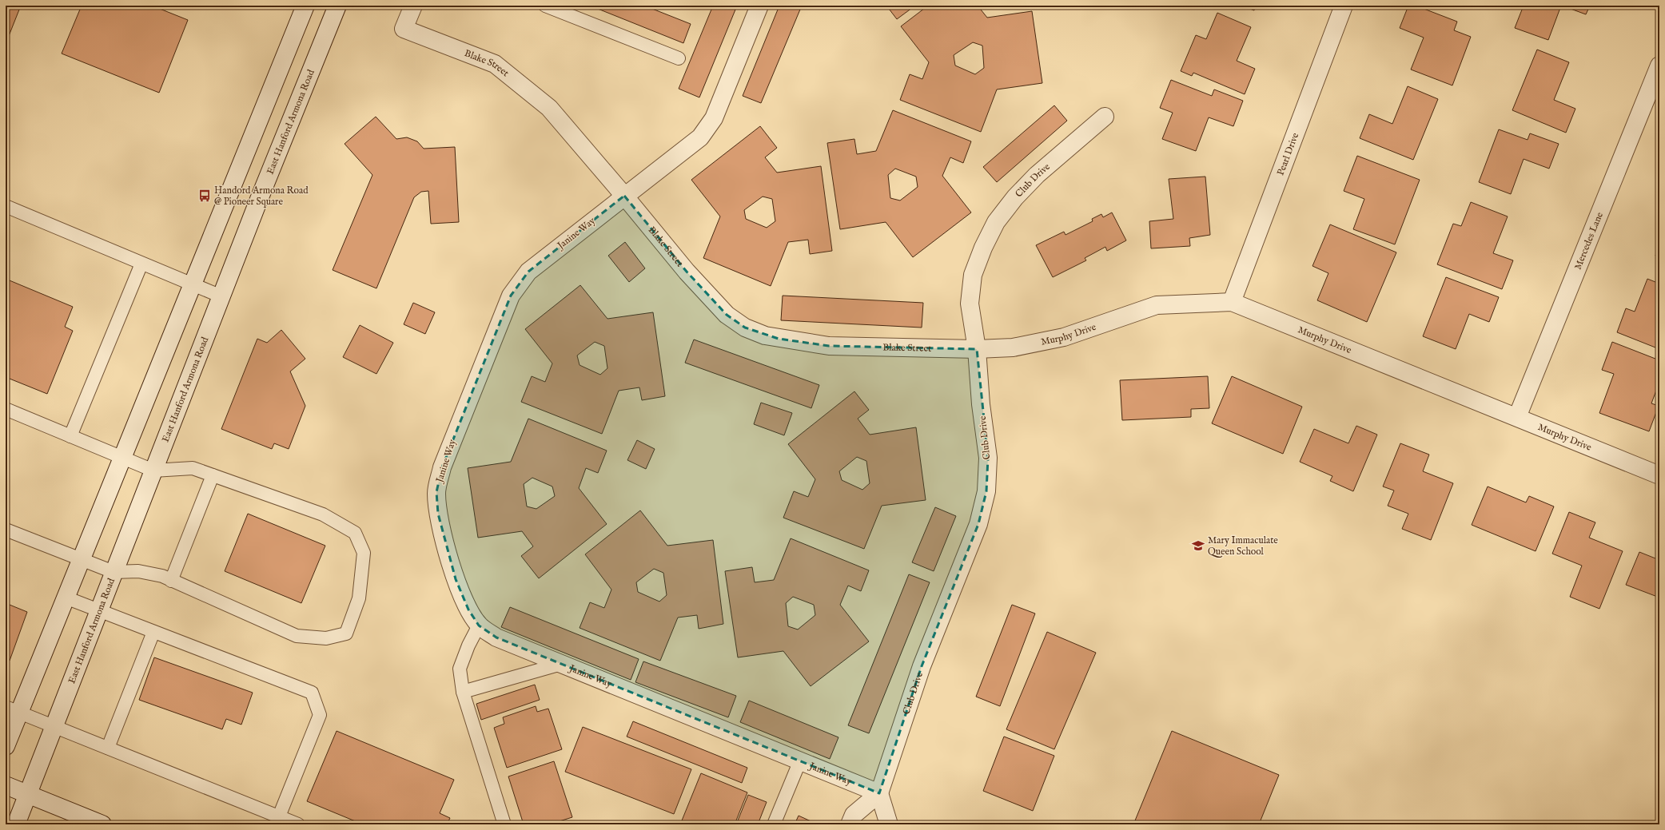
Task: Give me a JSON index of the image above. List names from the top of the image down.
{
  "streets": {
    "street": [
      "Blake Street",
      "East Hanford Armona Road",
      "Pearl Drive",
      "Club Drive",
      "Janine Way",
      "Mercedes Lane",
      "Murphy Drive"
    ]
  },
  "crossings": [
    ["Blake Street", "Club Drive"],
    ["Blake Street", "Janine Way"],
    ["Blake Street", "Murphy Drive"],
    ["Pearl Drive", "Murphy Drive"],
    ["Club Drive", "Janine Way"],
    ["Club Drive", "Murphy Drive"],
    ["Mercedes Lane", "Murphy Drive"]
  ],
  "places": {
    "bus stop": ["Handord Armona Road @ Pioneer Square"],
    "school or university": ["Mary Immaculate Queen School"]
  }
}
